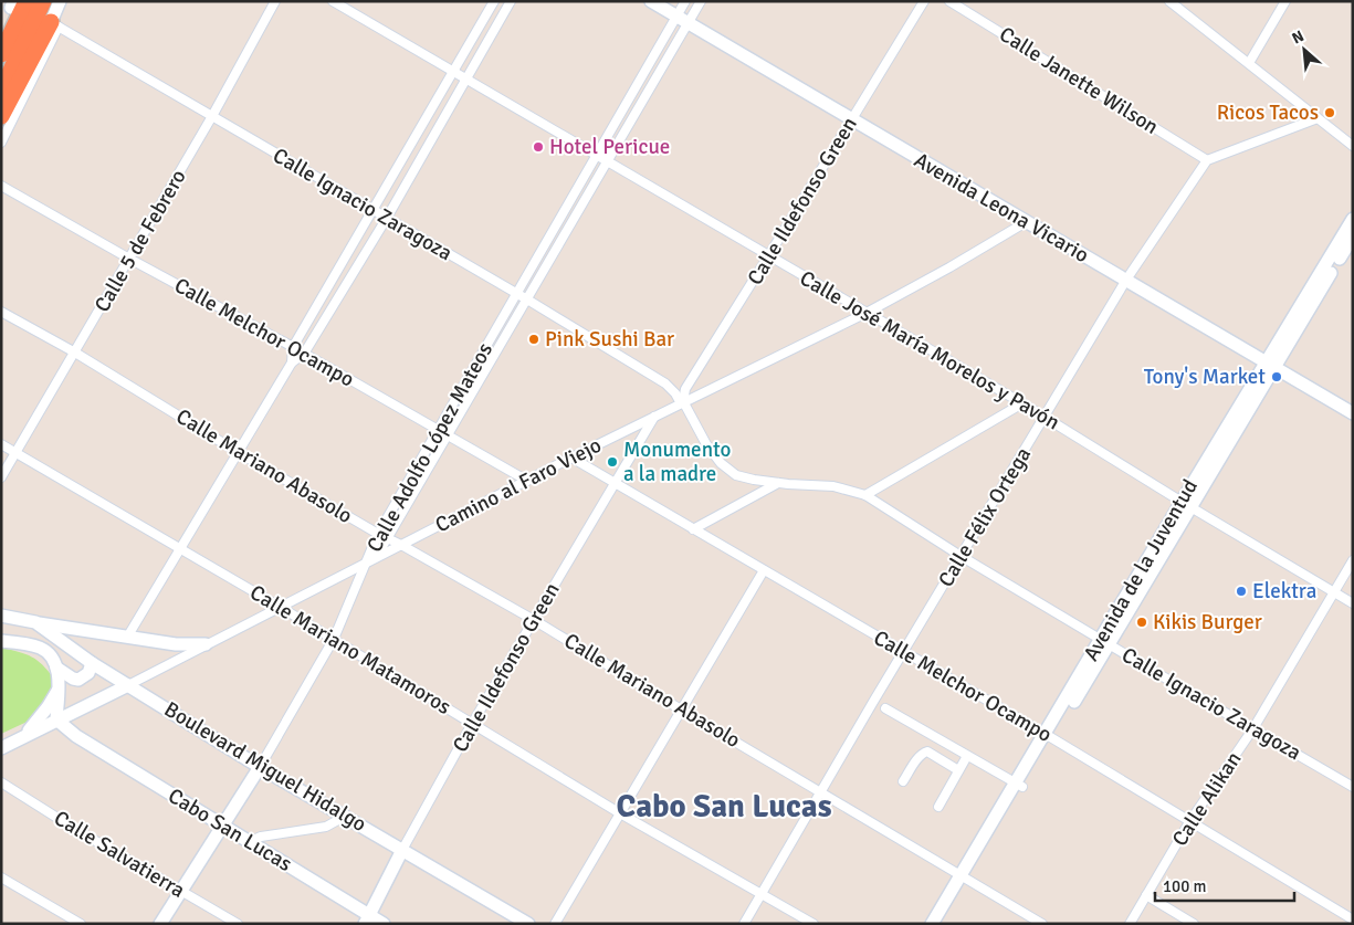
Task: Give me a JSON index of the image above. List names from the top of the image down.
{
  "streets": {
    "street": [
      "Calle Janette Wilson",
      "Calle Ildefonso Green",
      "Calle Ignacio Zaragoza",
      "Avenida Leona Vicario",
      "Calle 5 de Febrero",
      "Calle Melchor Ocampo",
      "Calle José María Morelos y Pavón",
      "Calle Adolfo López Mateos",
      "Calle Mariano Abasolo",
      "Camino al Faro Viejo",
      "Calle Félix Ortega",
      "Avenida de la Juventud",
      "Calle Mariano Matamoros",
      "Boulevard Miguel Hidalgo",
      "Calle Alikan",
      "Cabo San Lucas",
      "Calle Salvatierra"
    ]
  },
  "crossings": [
    ["Calle Janette Wilson", "Calle Félix Ortega"],
    ["Calle Ildefonso Green", "Calle Ignacio Zaragoza"],
    ["Calle Ildefonso Green", "Avenida Leona Vicario"],
    ["Calle Ildefonso Green", "Calle Melchor Ocampo"],
    ["Calle Ildefonso Green", "Calle José María Morelos y Pavón"],
    ["Calle Ildefonso Green", "Calle Mariano Abasolo"],
    ["Calle Ildefonso Green", "Camino al Faro Viejo"],
    ["Calle Ildefonso Green", "Calle Mariano Matamoros"],
    ["Calle Ildefonso Green", "Boulevard Miguel Hidalgo"],
    ["Calle Ildefonso Green", "Cabo San Lucas"],
    ["Calle Ignacio Zaragoza", "Calle 5 de Febrero"],
    ["Calle Ignacio Zaragoza", "Calle Adolfo López Mateos"],
    ["Calle Ignacio Zaragoza", "Camino al Faro Viejo"],
    ["Calle Ignacio Zaragoza", "Calle Félix Ortega"],
    ["Calle Ignacio Zaragoza", "Avenida de la Juventud"],
    ["Calle Ignacio Zaragoza", "Calle Alikan"],
    ["Avenida Leona Vicario", "Calle Adolfo López Mateos"],
    ["Avenida Leona Vicario", "Camino al Faro Viejo"],
    ["Avenida Leona Vicario", "Calle Félix Ortega"],
    ["Avenida Leona Vicario", "Avenida de la Juventud"],
    ["Calle 5 de Febrero", "Calle Melchor Ocampo"],
    ["Calle 5 de Febrero", "Calle Mariano Abasolo"],
    ["Calle 5 de Febrero", "Calle Mariano Matamoros"],
    ["Calle Melchor Ocampo", "Calle Adolfo López Mateos"],
    ["Calle Melchor Ocampo", "Camino al Faro Viejo"],
    ["Calle Melchor Ocampo", "Calle Félix Ortega"],
    ["Calle Melchor Ocampo", "Avenida de la Juventud"],
    ["Calle Melchor Ocampo", "Calle Alikan"],
    ["Calle José María Morelos y Pavón", "Calle Adolfo López Mateos"],
    ["Calle José María Morelos y Pavón", "Camino al Faro Viejo"],
    ["Calle José María Morelos y Pavón", "Calle Félix Ortega"],
    ["Calle José María Morelos y Pavón", "Avenida de la Juventud"],
    ["Calle José María Morelos y Pavón", "Calle Alikan"],
    ["Calle Adolfo López Mateos", "Calle Mariano Abasolo"],
    ["Calle Adolfo López Mateos", "Camino al Faro Viejo"],
    ["Calle Adolfo López Mateos", "Calle Mariano Matamoros"],
    ["Calle Adolfo López Mateos", "Boulevard Miguel Hidalgo"],
    ["Calle Adolfo López Mateos", "Cabo San Lucas"],
    ["Calle Adolfo López Mateos", "Calle Salvatierra"],
    ["Calle Mariano Abasolo", "Camino al Faro Viejo"],
    ["Calle Mariano Abasolo", "Calle Félix Ortega"],
    ["Calle Mariano Abasolo", "Avenida de la Juventud"],
    ["Camino al Faro Viejo", "Calle Mariano Matamoros"],
    ["Camino al Faro Viejo", "Boulevard Miguel Hidalgo"],
    ["Calle Félix Ortega", "Calle Mariano Matamoros"]
  ],
  "districts": ["Cabo San Lucas"],
  "places": [
    "Ricos Tacos",
    "Hotel Pericue",
    "Pink Sushi Bar",
    "Tony's Market",
    "Monumento a la madre",
    "Elektra",
    "Kikis Burger"
  ],
  "scale_bar": "100 m",
  "north": "top left"
}
